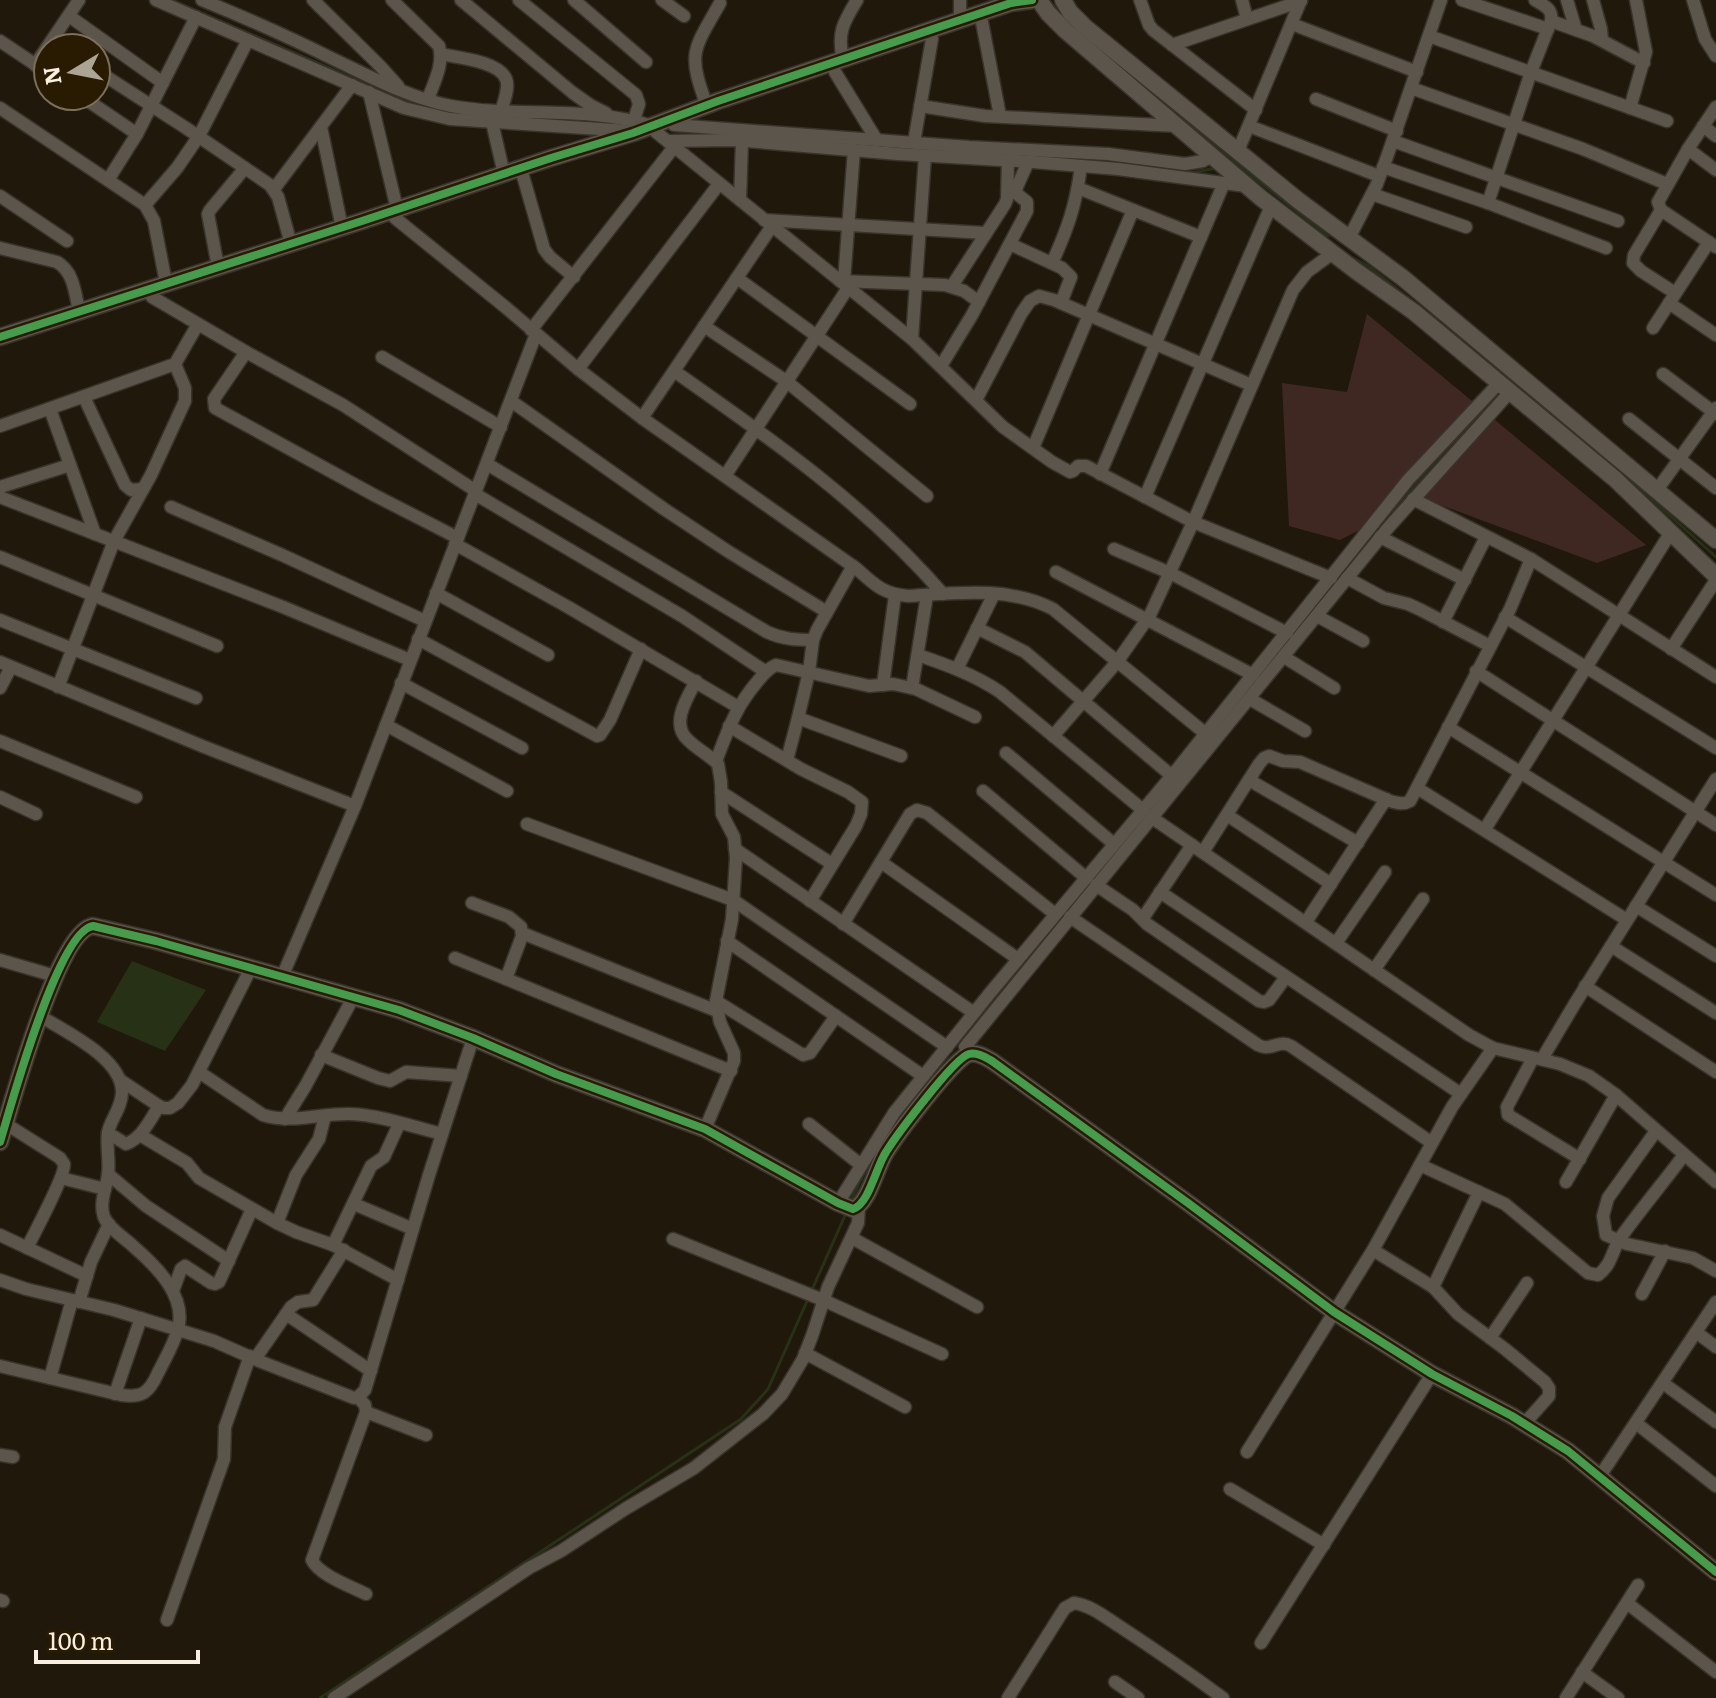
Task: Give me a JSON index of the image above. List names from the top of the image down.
{
  "scale_bar": "100 m",
  "north": "left"
}
